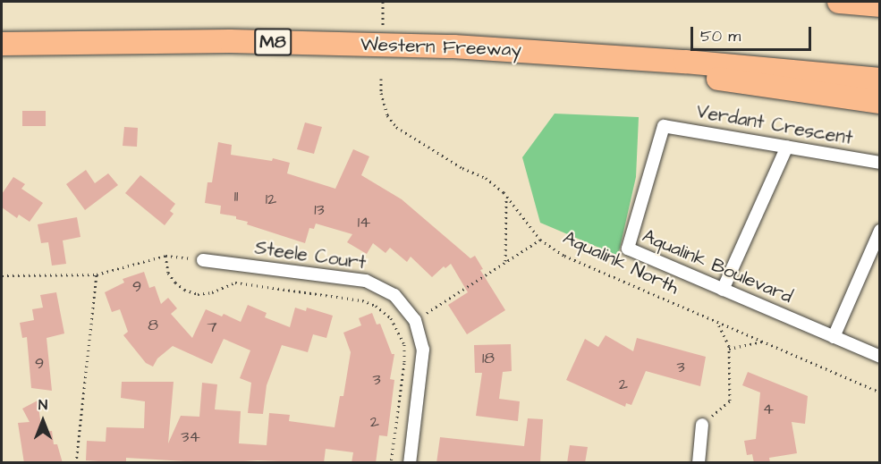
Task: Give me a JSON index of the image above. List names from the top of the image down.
{
  "streets": {
    "highway": ["M8", "Western Freeway"],
    "street": ["Verdant Crescent", "Steele Court", "Aqualink Boulevard"],
    "path": ["Aqualink North"]
  },
  "crossings": [
    ["Verdant Crescent", "Aqualink Boulevard"]
  ],
  "house_numbers": [
    "11",
    "12",
    "13",
    "14",
    "9",
    "8",
    "7",
    "18",
    "9",
    "3",
    "3",
    "2",
    "4",
    "2",
    "34"
  ],
  "scale_bar": "50 m",
  "north": "top"
}
